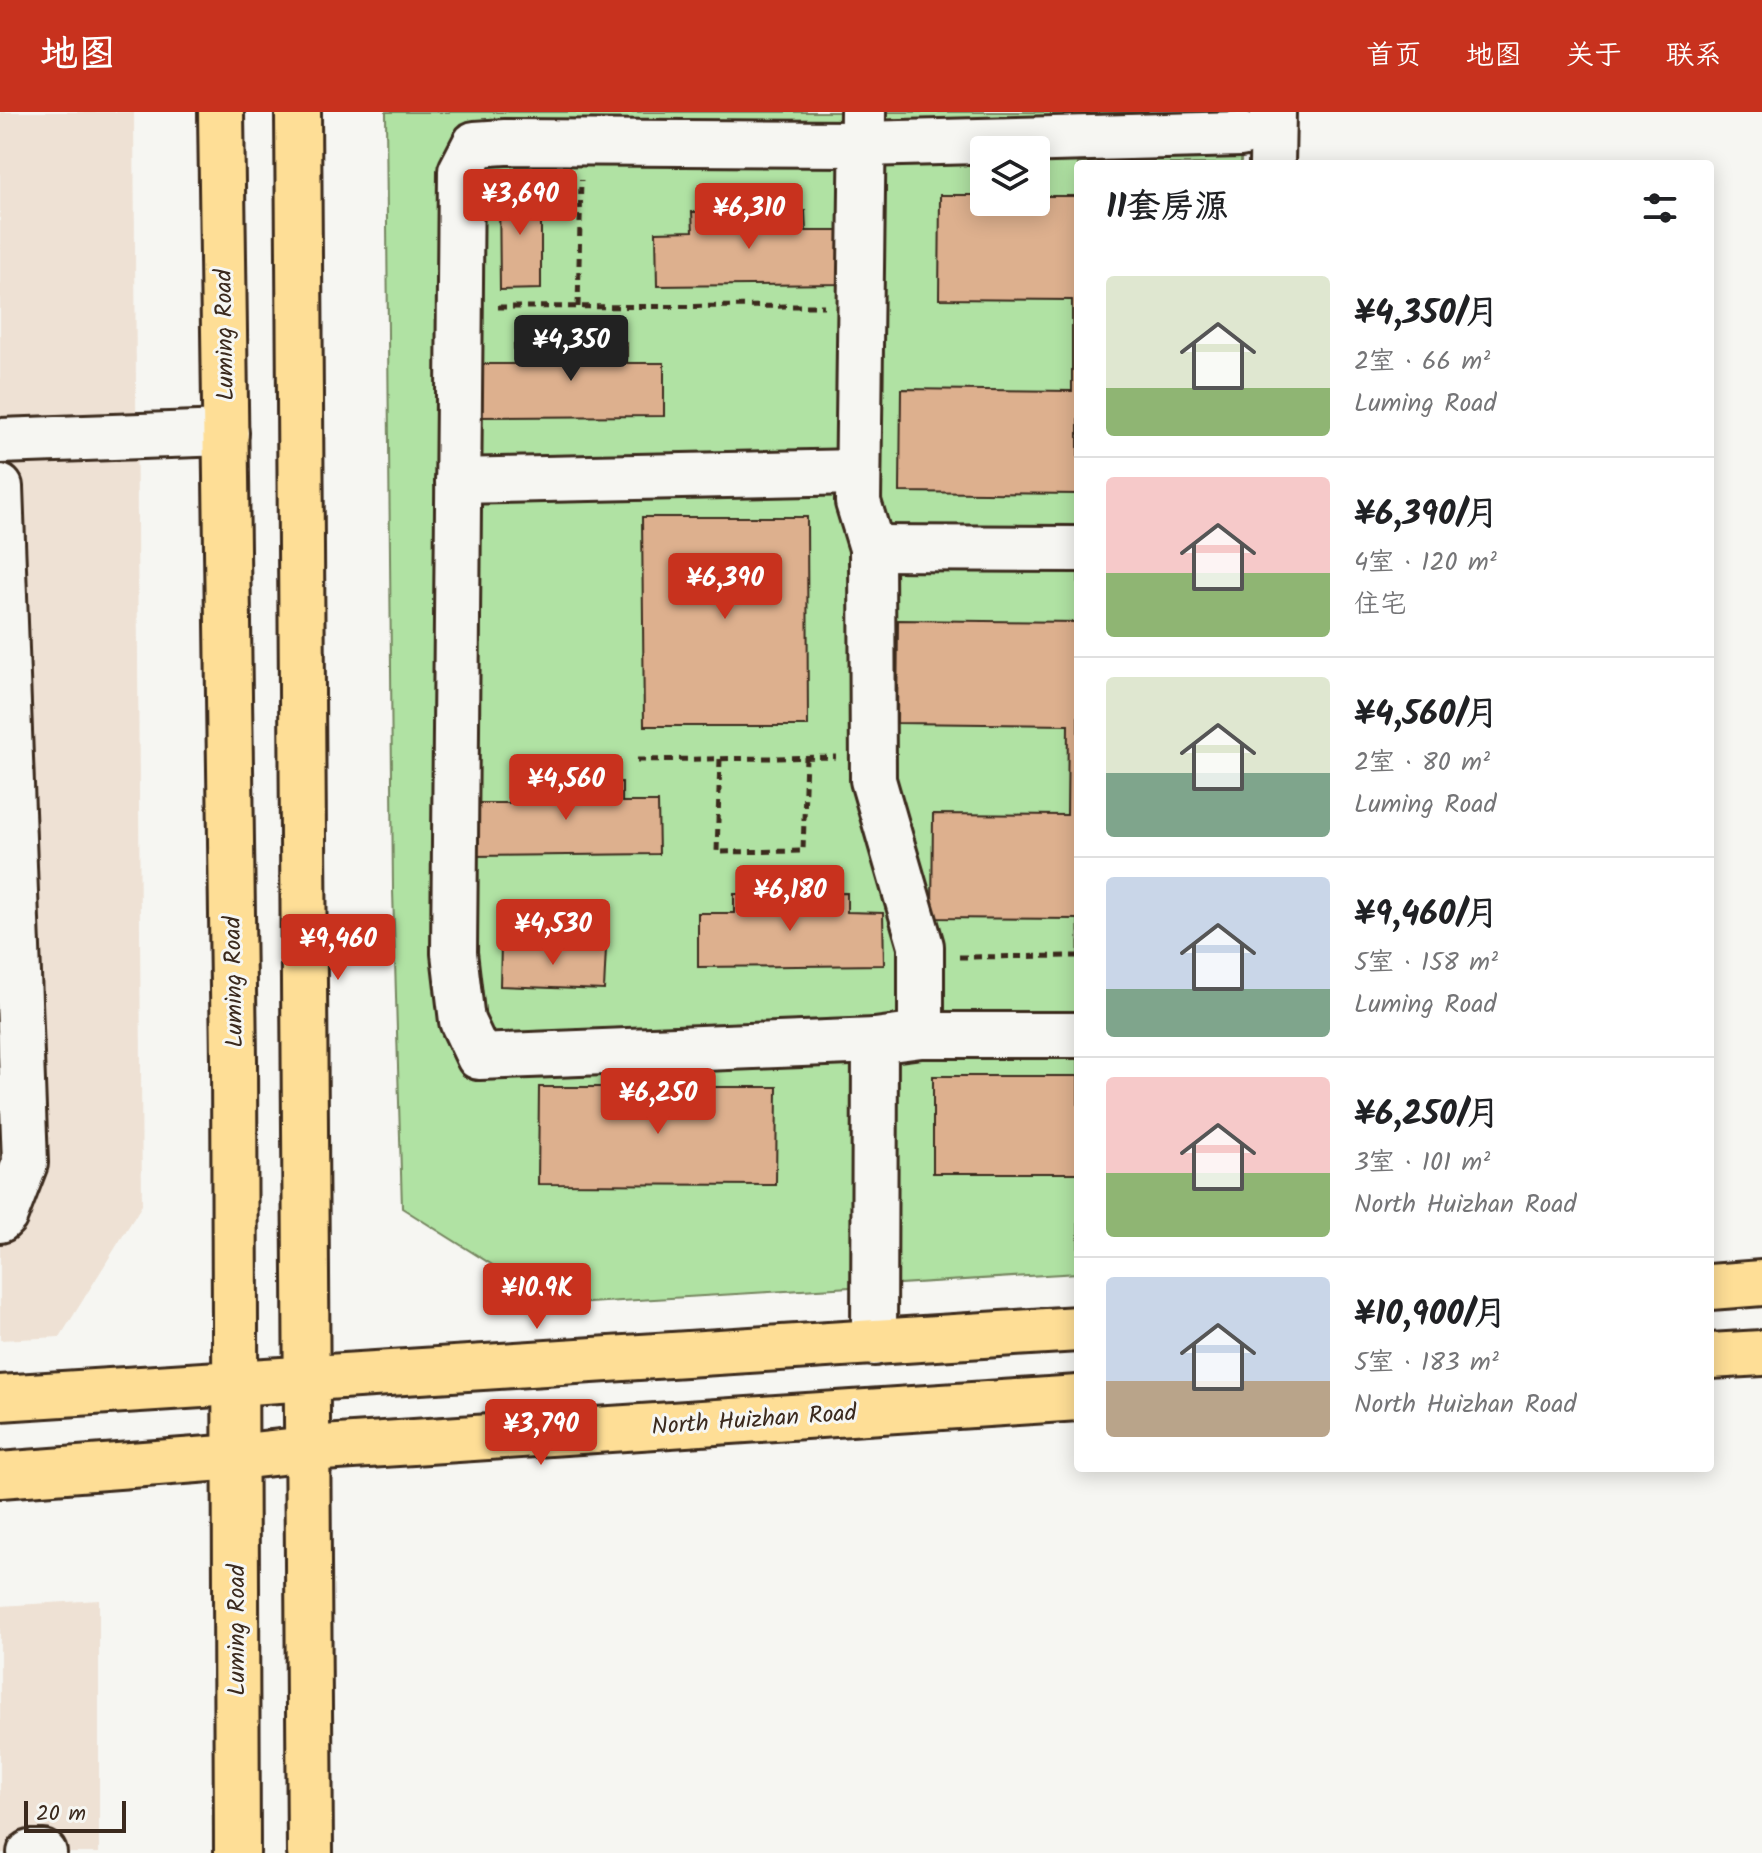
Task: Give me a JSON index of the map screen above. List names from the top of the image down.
{
  "streets": {
    "main road": ["Luming Road", "North Huizhan Road"]
  },
  "crossings": [
    ["Luming Road", "North Huizhan Road"]
  ],
  "scale_bar": "20 m",
  "page": {
    "header": "地图",
    "nav": [
      "首页",
      "地图",
      "关于",
      "联系"
    ],
    "heading": "11套房源",
    "price": [
      "¥3,690",
      "¥6,310",
      "¥4,350",
      "¥6,390",
      "¥4,560",
      "¥6,180",
      "¥4,530",
      "¥9,460",
      "¥6,250",
      "¥10.9K",
      "¥3,790"
    ],
    "list": [
      {
        "name": "¥4,350/月",
        "note": "2室 · 66 m² · Luming Road"
      },
      {
        "name": "¥6,390/月",
        "note": "4室 · 120 m² · 住宅"
      },
      {
        "name": "¥4,560/月",
        "note": "2室 · 80 m² · Luming Road"
      },
      {
        "name": "¥9,460/月",
        "note": "5室 · 158 m² · Luming Road"
      },
      {
        "name": "¥6,250/月",
        "note": "3室 · 101 m² · North Huizhan Road"
      },
      {
        "name": "¥10,900/月",
        "note": "5室 · 183 m² · North Huizhan Road"
      }
    ],
    "scale": "20 m"
  }
}
